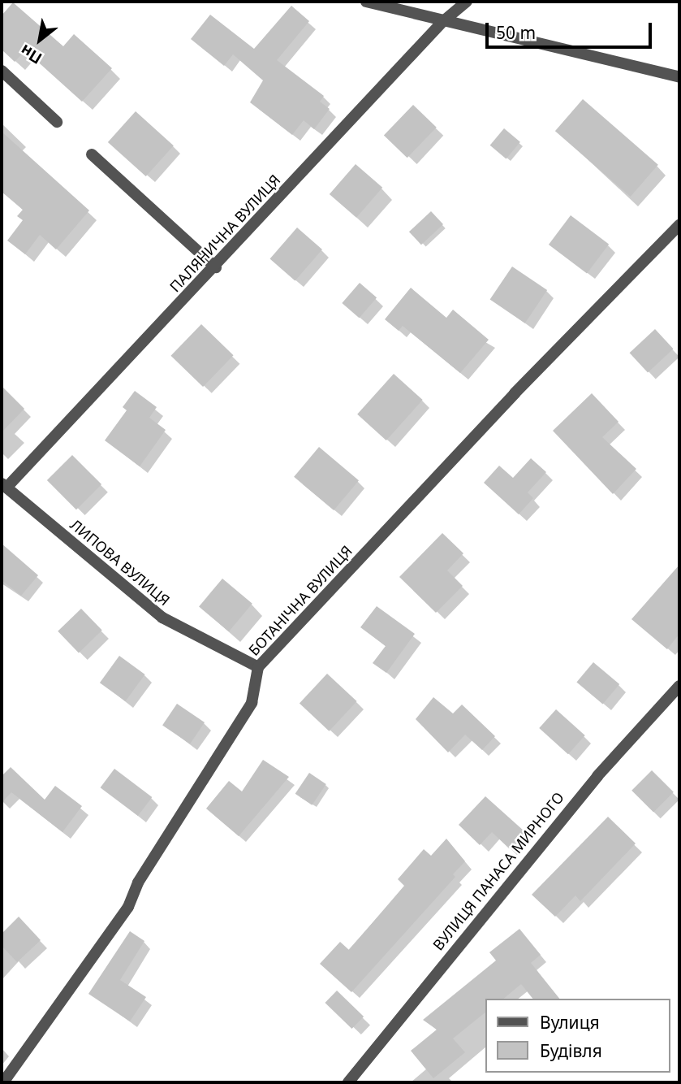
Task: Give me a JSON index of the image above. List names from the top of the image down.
{
  "streets": {
    "street": [
      "ПАЛЯНИЧНА ВУЛИЦЯ",
      "ЛИПОВА ВУЛИЦЯ",
      "БОТАНІЧНА ВУЛИЦЯ",
      "ВУЛИЦЯ ПАНАСА МИРНОГО"
    ]
  },
  "crossings": [
    ["ПАЛЯНИЧНА ВУЛИЦЯ", "ЛИПОВА ВУЛИЦЯ"],
    ["ЛИПОВА ВУЛИЦЯ", "БОТАНІЧНА ВУЛИЦЯ"]
  ],
  "legend": ["Вулиця", "Будівля"],
  "scale_bar": "50 m",
  "north": "bottom left"
}
